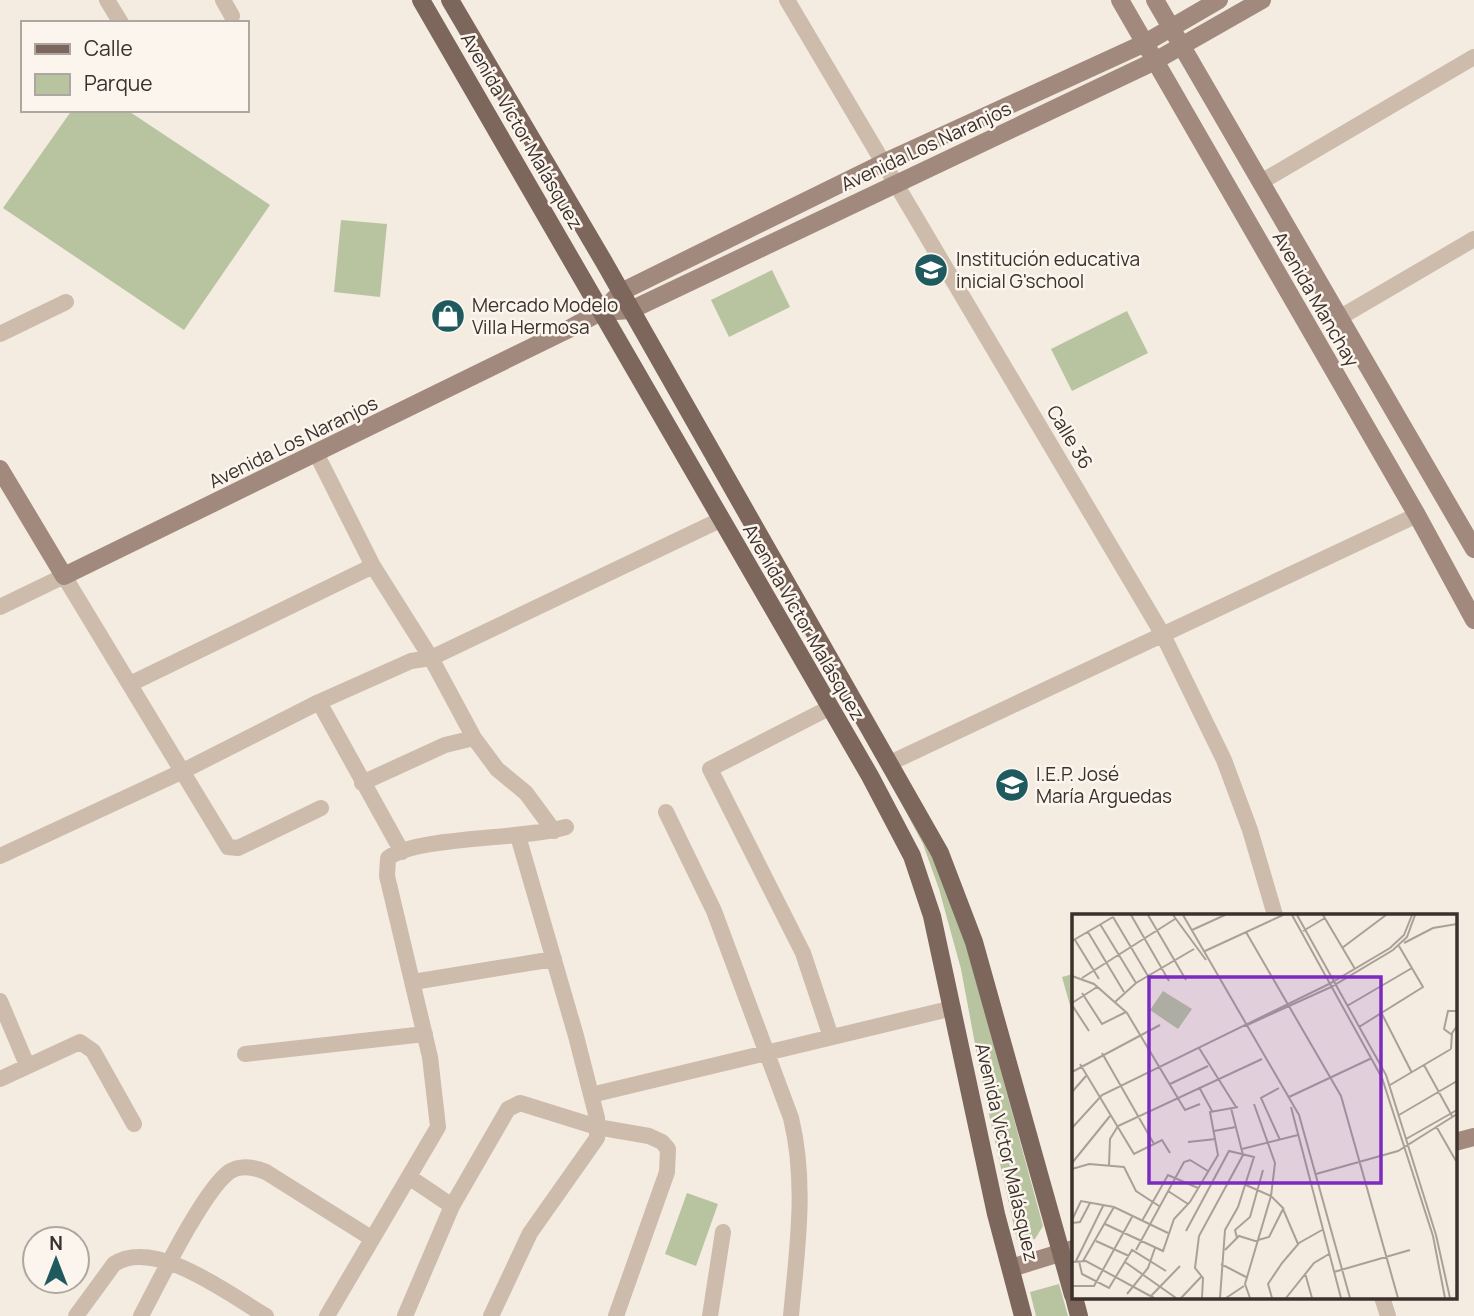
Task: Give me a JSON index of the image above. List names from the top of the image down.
{
  "streets": {
    "main road": ["Avenida Victor Malásquez"],
    "street": ["Avenida Los Naranjos", "Avenida Manchay", "Calle 36"]
  },
  "crossings": [
    ["Avenida Victor Malásquez", "Avenida Los Naranjos"],
    ["Avenida Los Naranjos", "Avenida Manchay"],
    ["Avenida Los Naranjos", "Calle 36"]
  ],
  "places": {
    "school or university": ["Institución educativa inicial G'school", "I.E.P. José María Arguedas"],
    "shop": ["Mercado Modelo Villa Hermosa"]
  },
  "legend": ["Calle", "Parque"],
  "north": "top"
}
